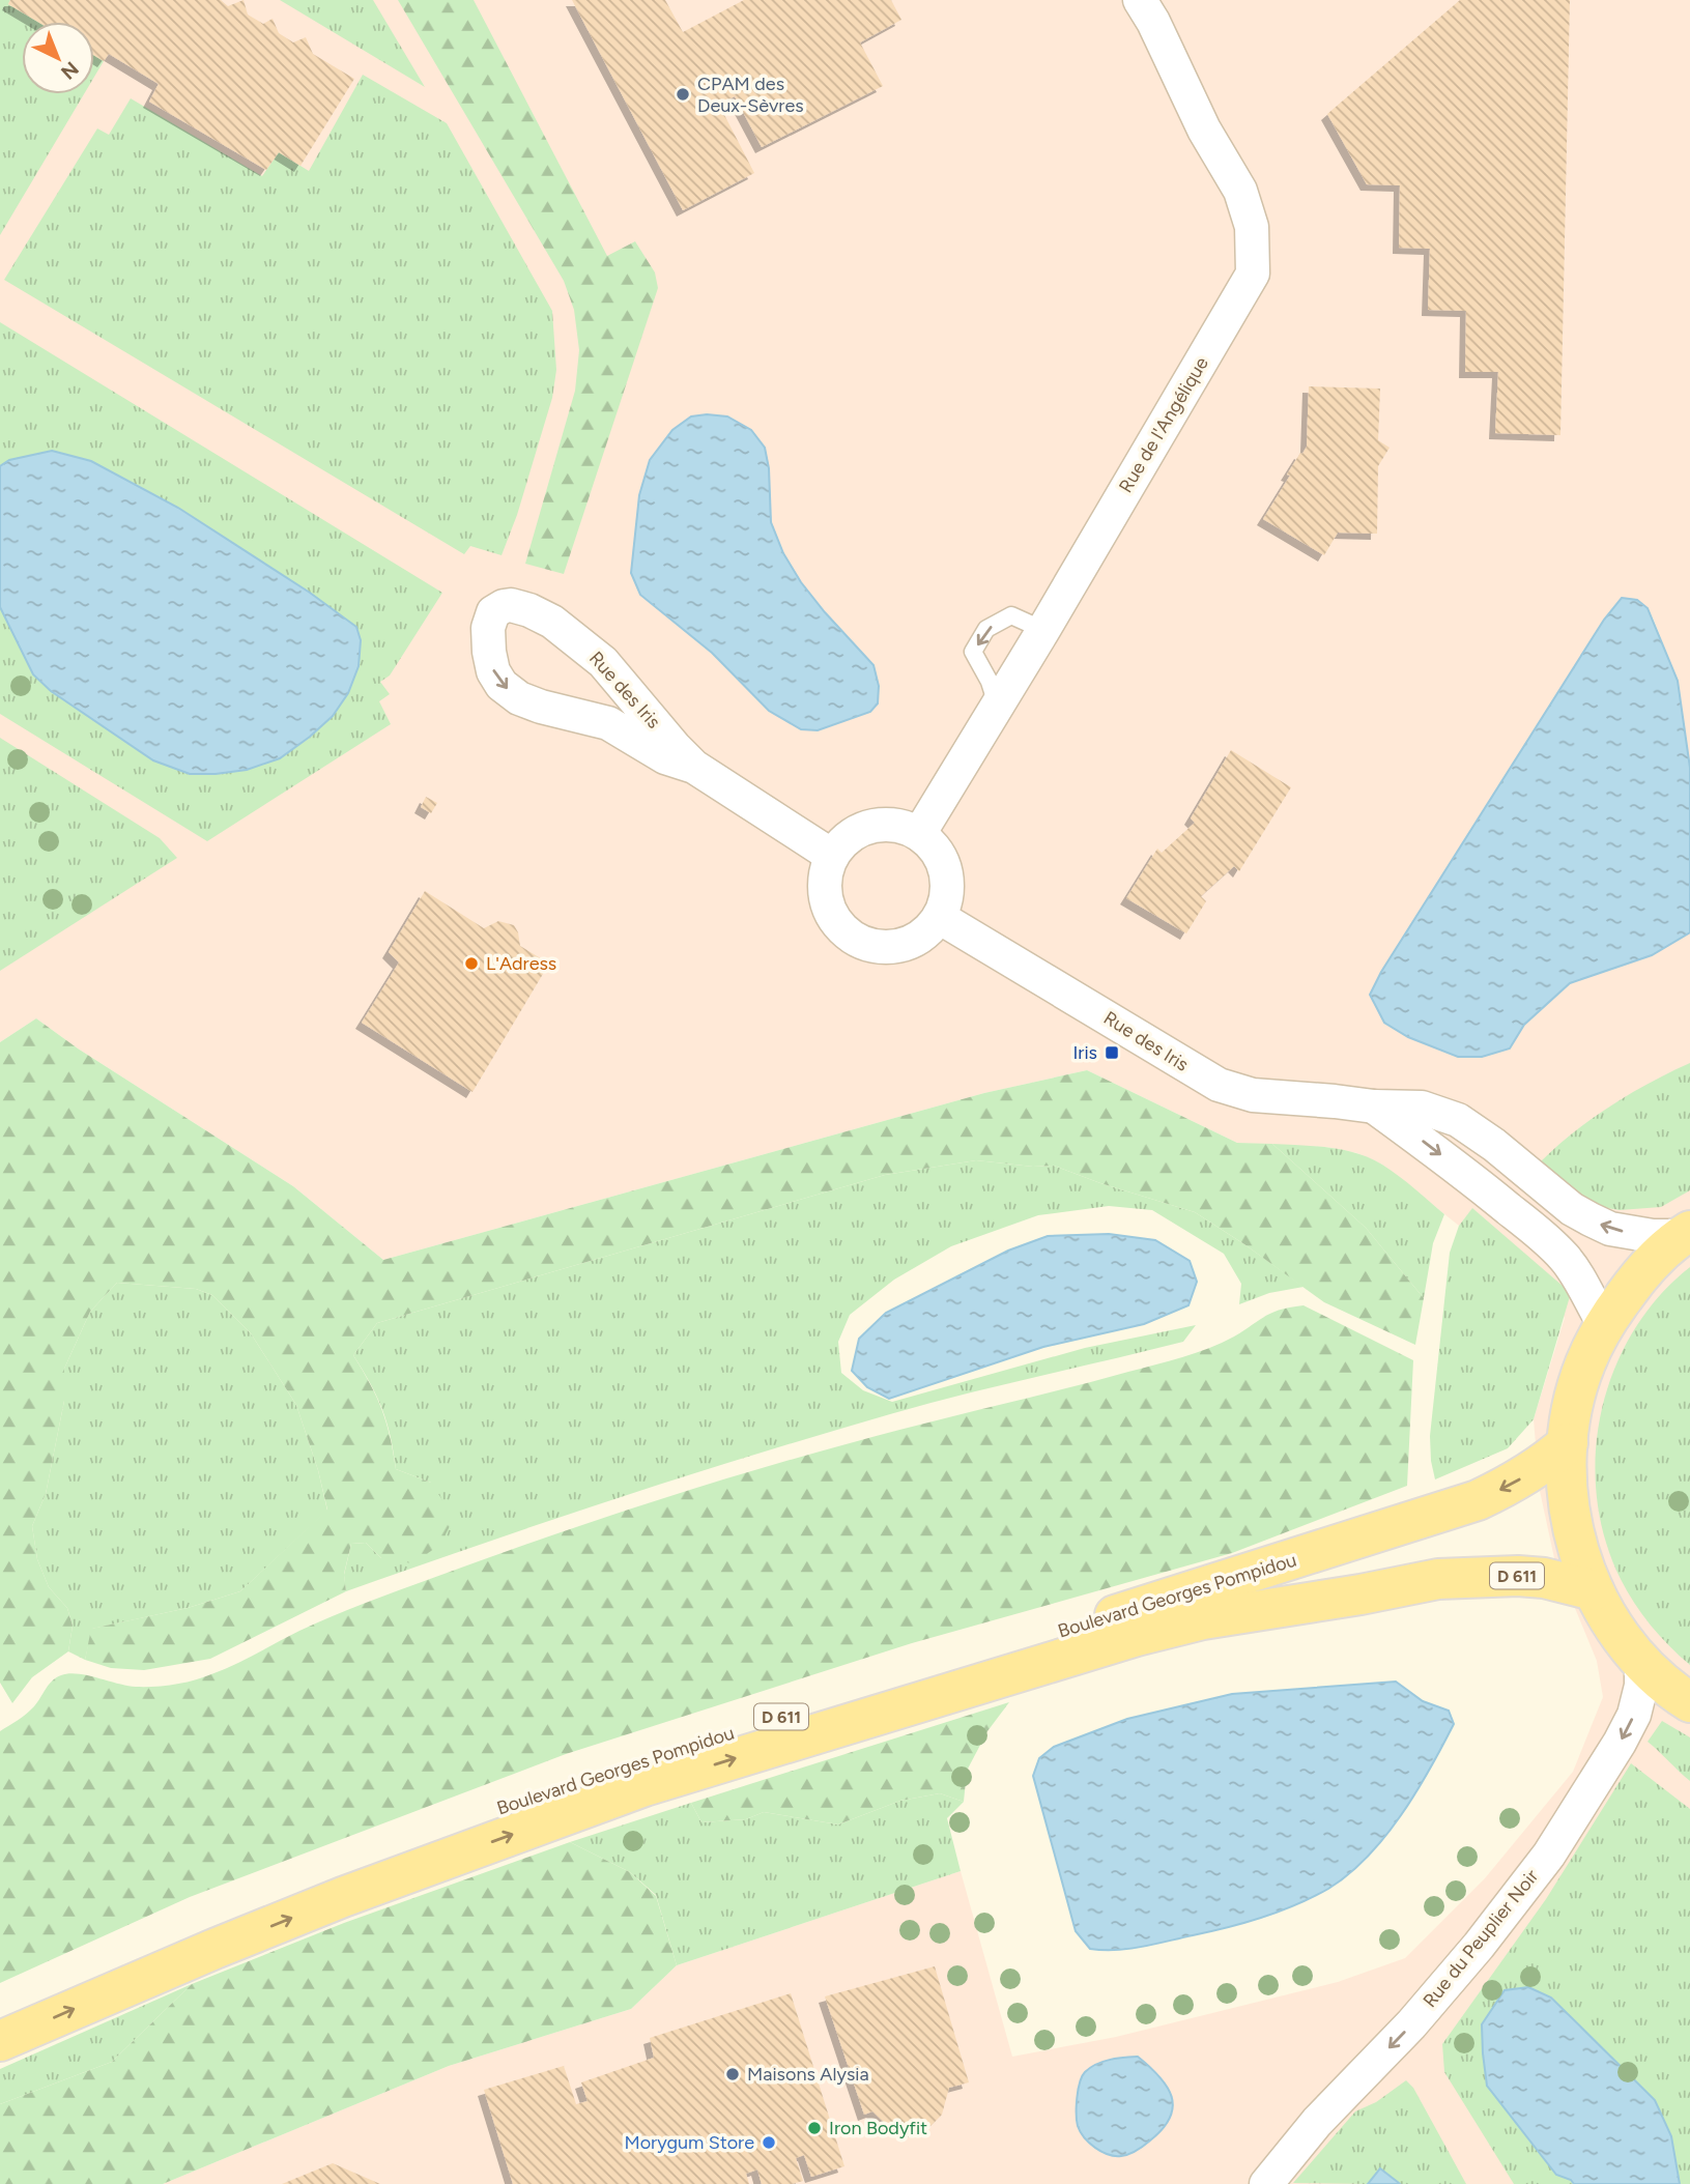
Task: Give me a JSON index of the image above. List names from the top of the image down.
{
  "streets": {
    "main road": ["D 611", "Boulevard Georges Pompidou"],
    "street": ["Rue de l'Angélique", "Rue des Iris", "Rue du Peuplier Noir"]
  },
  "crossings": [
    ["Rue de l'Angélique", "Rue des Iris"]
  ],
  "one_way": ["Rue du Peuplier Noir"],
  "places": {
    "other": [
      "CPAM des Deux-Sèvres",
      "L'Adress",
      "Maisons Alysia",
      "Iron Bodyfit",
      "Morygum Store"
    ],
    "transit": ["Iris"]
  },
  "north": "bottom right"
}
